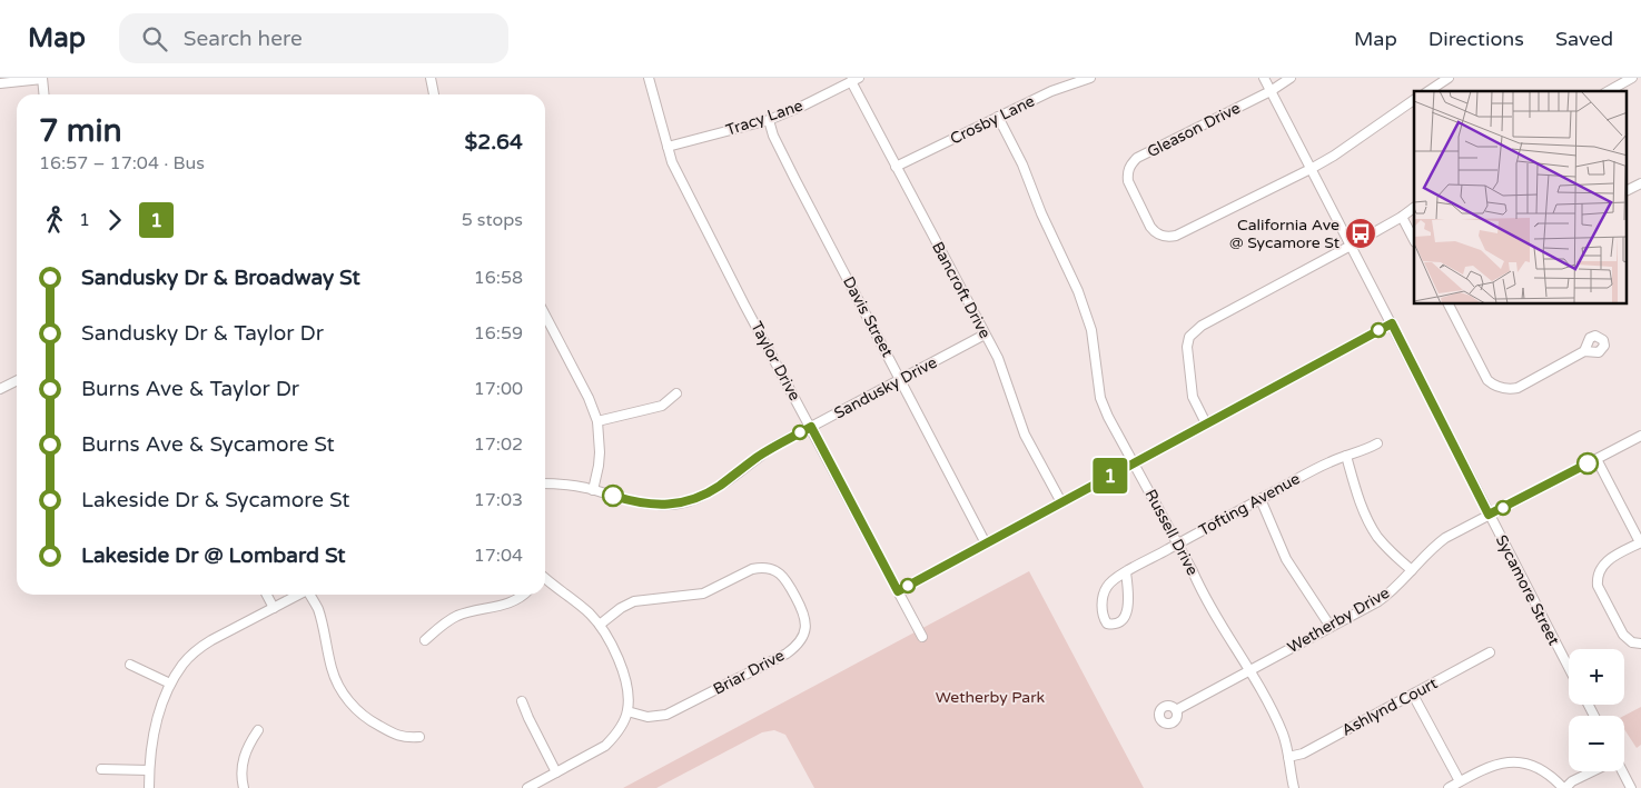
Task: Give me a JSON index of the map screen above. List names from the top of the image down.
{
  "streets": {
    "street": [
      "Tracy Lane",
      "Crosby Lane",
      "Gleason Drive",
      "Bancroft Drive",
      "Davis Street",
      "Taylor Drive",
      "Sandusky Drive",
      "Tofting Avenue",
      "Russell Drive",
      "Sycamore Street",
      "Wetherby Drive",
      "Briar Drive",
      "Ashlynd Court"
    ]
  },
  "crossings": [
    ["Tracy Lane", "Bancroft Drive"],
    ["Tracy Lane", "Davis Street"],
    ["Tracy Lane", "Taylor Drive"],
    ["Crosby Lane", "Bancroft Drive"],
    ["Crosby Lane", "Russell Drive"],
    ["Gleason Drive", "Sycamore Street"],
    ["Bancroft Drive", "Sandusky Drive"],
    ["Davis Street", "Sandusky Drive"],
    ["Taylor Drive", "Sandusky Drive"],
    ["Tofting Avenue", "Russell Drive"],
    ["Russell Drive", "Wetherby Drive"],
    ["Russell Drive", "Ashlynd Court"],
    ["Sycamore Street", "Wetherby Drive"]
  ],
  "parks": ["Wetherby Park"],
  "places": {
    "bus stop": ["California Ave @ Sycamore St"]
  },
  "lines": ["bus line 1"],
  "page": {
    "header": "Map",
    "search": "Search here",
    "nav": ["Map", "Directions", "Saved"],
    "on_map": "1",
    "heading": ["7 min", "16:57 – 17:04 · Bus", "$2.64"],
    "legs": ["1", "1", "5 stops"],
    "list": [
      {
        "name": "Sandusky Dr & Broadway St",
        "value": "16:58"
      },
      {
        "name": "Sandusky Dr & Taylor Dr",
        "value": "16:59"
      },
      {
        "name": "Burns Ave & Taylor Dr",
        "value": "17:00"
      },
      {
        "name": "Burns Ave & Sycamore St",
        "value": "17:02"
      },
      {
        "name": "Lakeside Dr & Sycamore St",
        "value": "17:03"
      },
      {
        "name": "Lakeside Dr @ Lombard St",
        "value": "17:04"
      }
    ],
    "map_buttons": ["+", "−"]
  }
}
